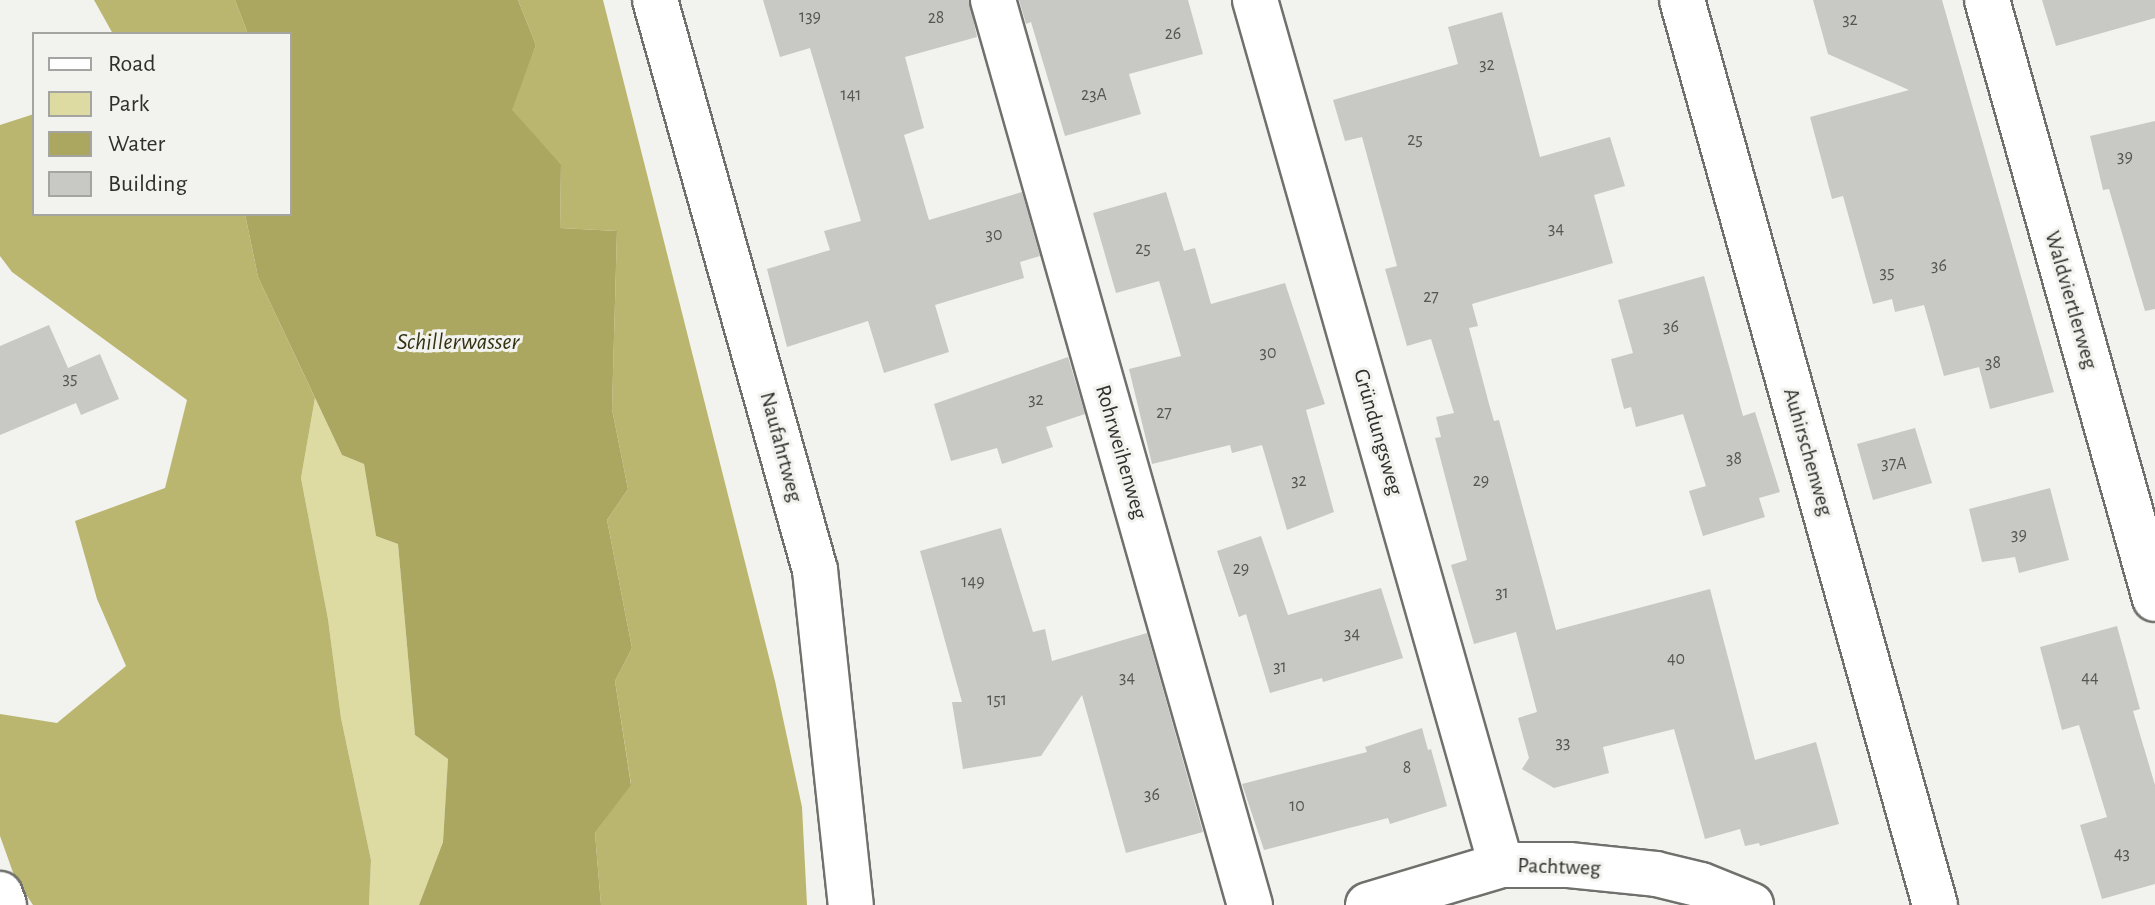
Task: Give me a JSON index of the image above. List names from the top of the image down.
{
  "streets": {
    "street": [
      "Waldviertlerweg",
      "Gründungsweg",
      "Naufahrtweg",
      "Rohrweihenweg",
      "Auhirschenweg",
      "Pachtweg"
    ]
  },
  "crossings": [
    ["Gründungsweg", "Pachtweg"]
  ],
  "water": ["Schillerwasser"],
  "house_numbers": [
    "139",
    "28",
    "32",
    "26",
    "32",
    "141",
    "23A",
    "25",
    "39",
    "34",
    "30",
    "25",
    "36",
    "35",
    "27",
    "36",
    "30",
    "38",
    "35",
    "32",
    "27",
    "38",
    "37A",
    "32",
    "29",
    "39",
    "29",
    "149",
    "31",
    "34",
    "40",
    "31",
    "34",
    "44",
    "151",
    "33",
    "8",
    "36",
    "10",
    "43"
  ],
  "legend": [
    "Road",
    "Park",
    "Water",
    "Building"
  ]
}
